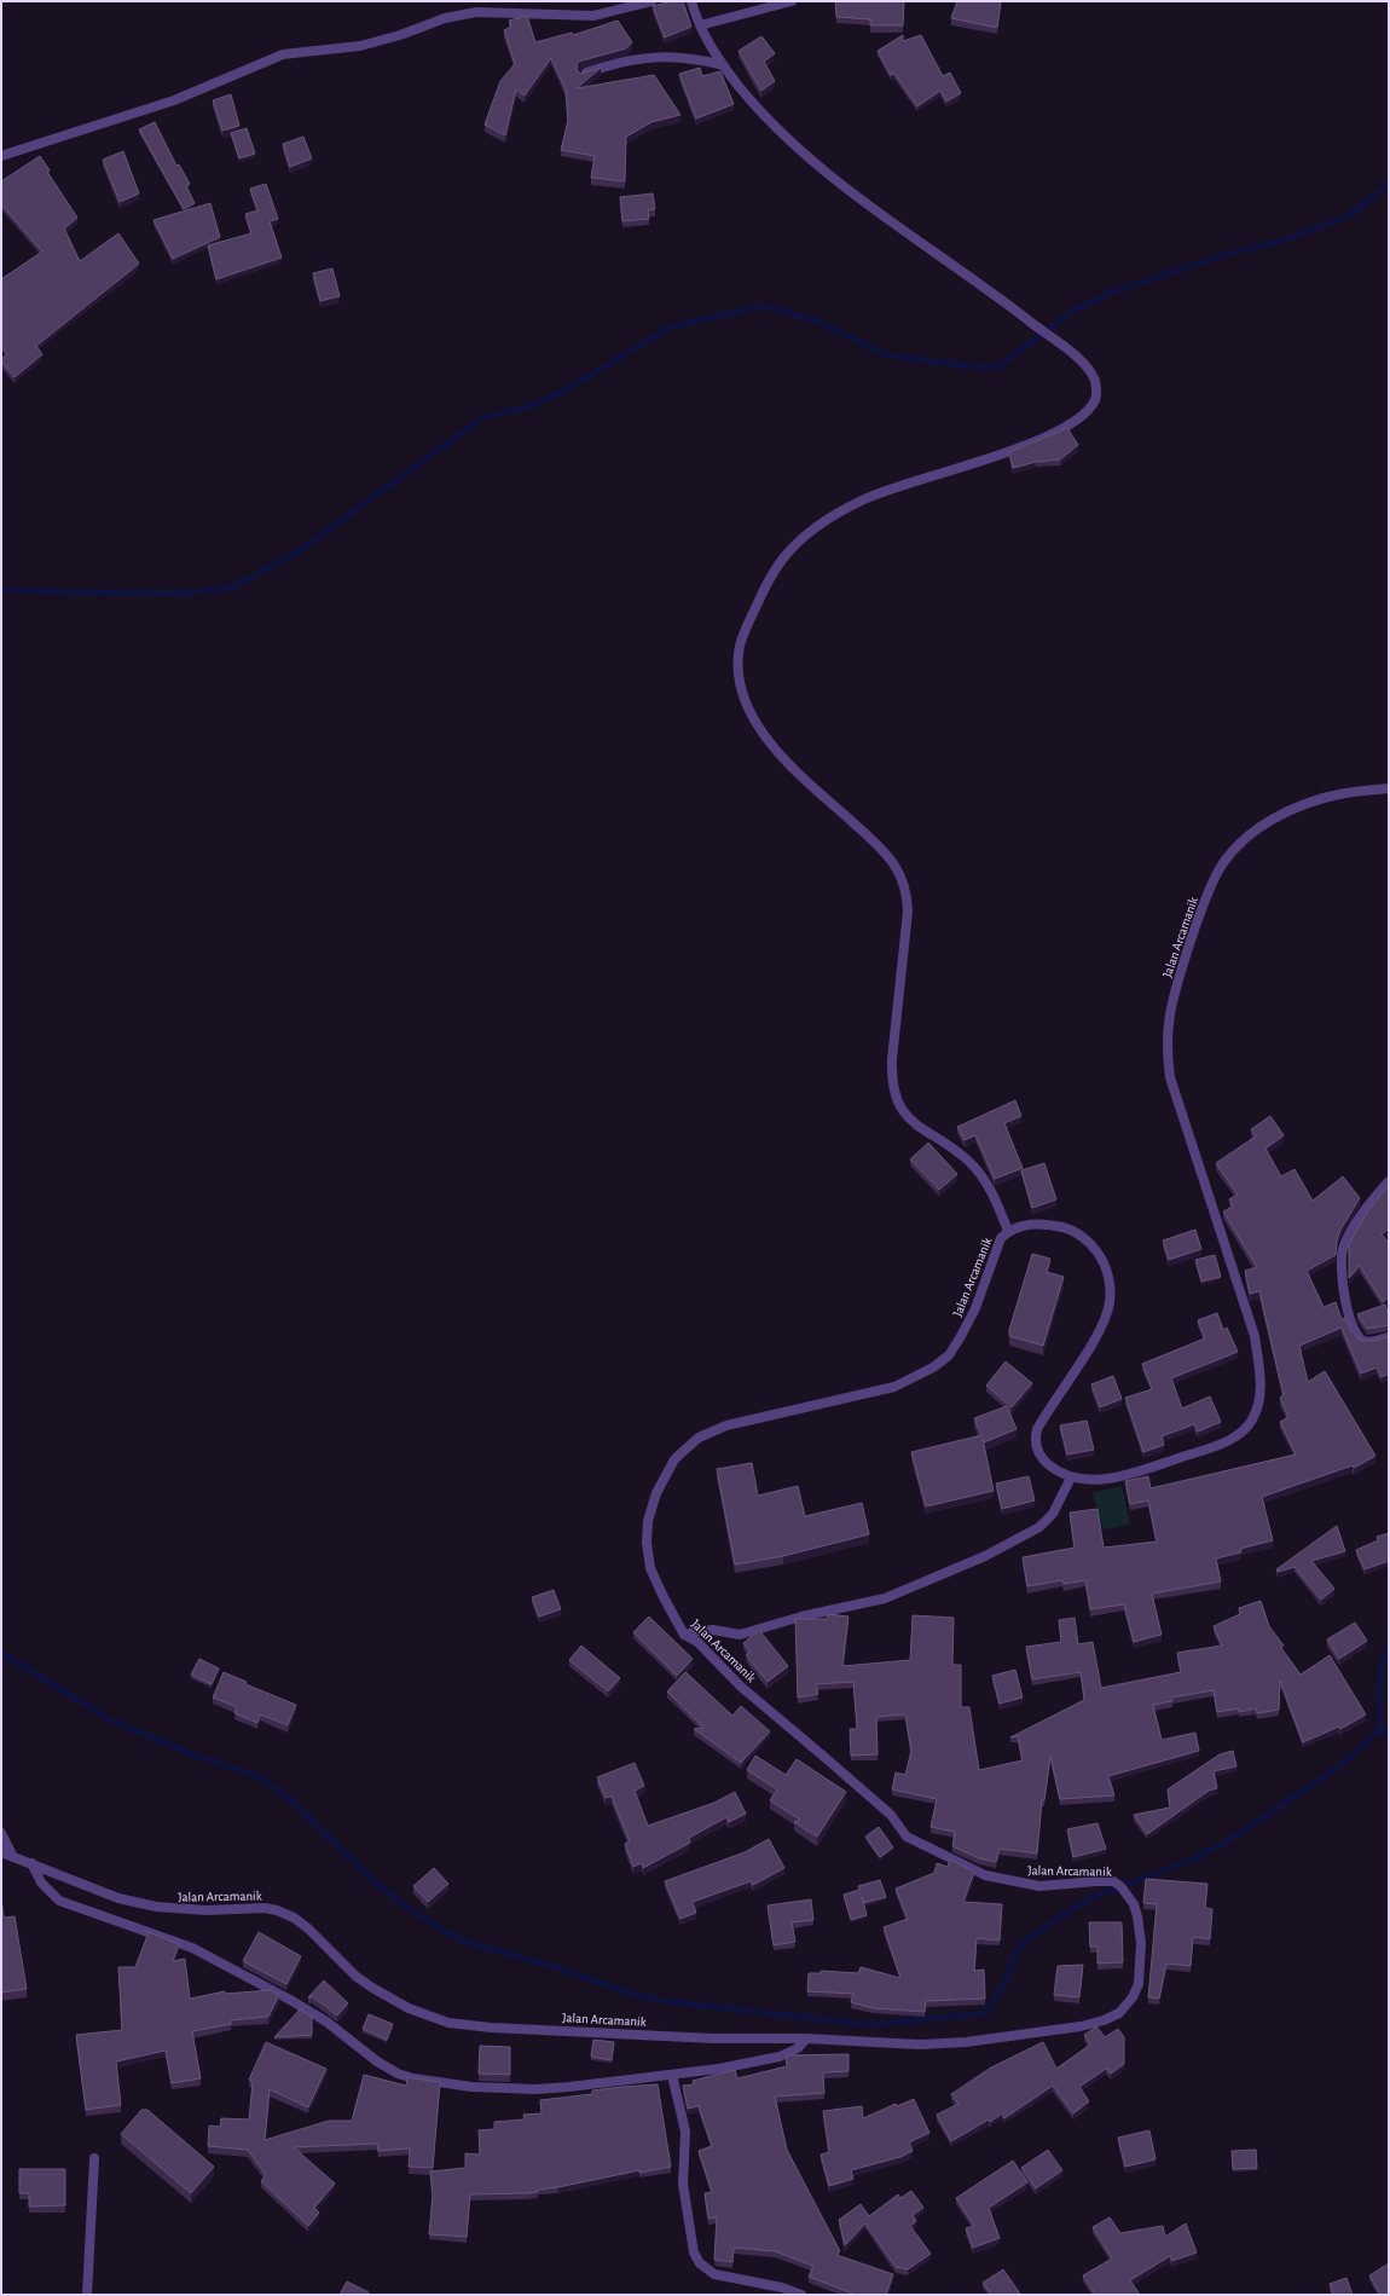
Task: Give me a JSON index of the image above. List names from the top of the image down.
{
  "streets": {
    "street": ["Jalan Arcamanik"]
  }
}
